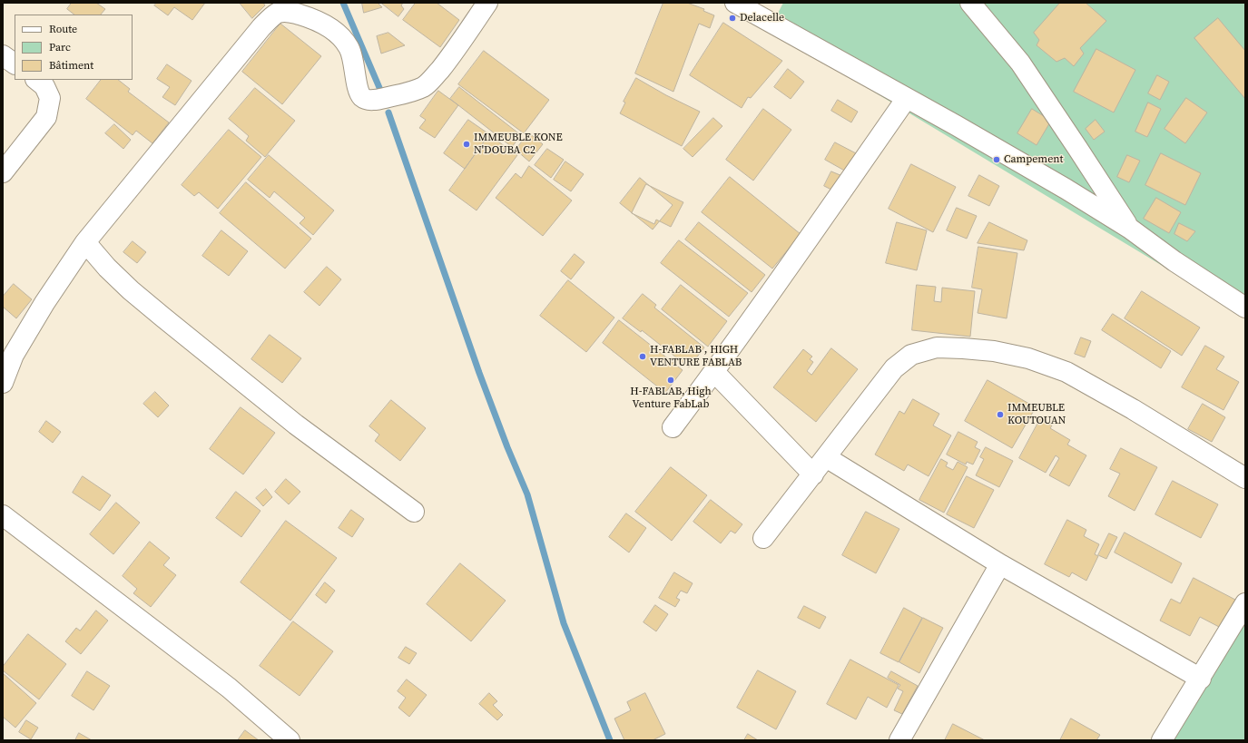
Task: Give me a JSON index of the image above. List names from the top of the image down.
{
  "places": [
    "Delacelle",
    "IMMEUBLE KONE N'DOUBA C2",
    "Campement",
    "H-FABLAB , HIGH VENTURE FABLAB",
    "H-FABLAB, High Venture FabLab",
    "IMMEUBLE KOUTOUAN"
  ],
  "legend": ["Route", "Parc", "Bâtiment"]
}
